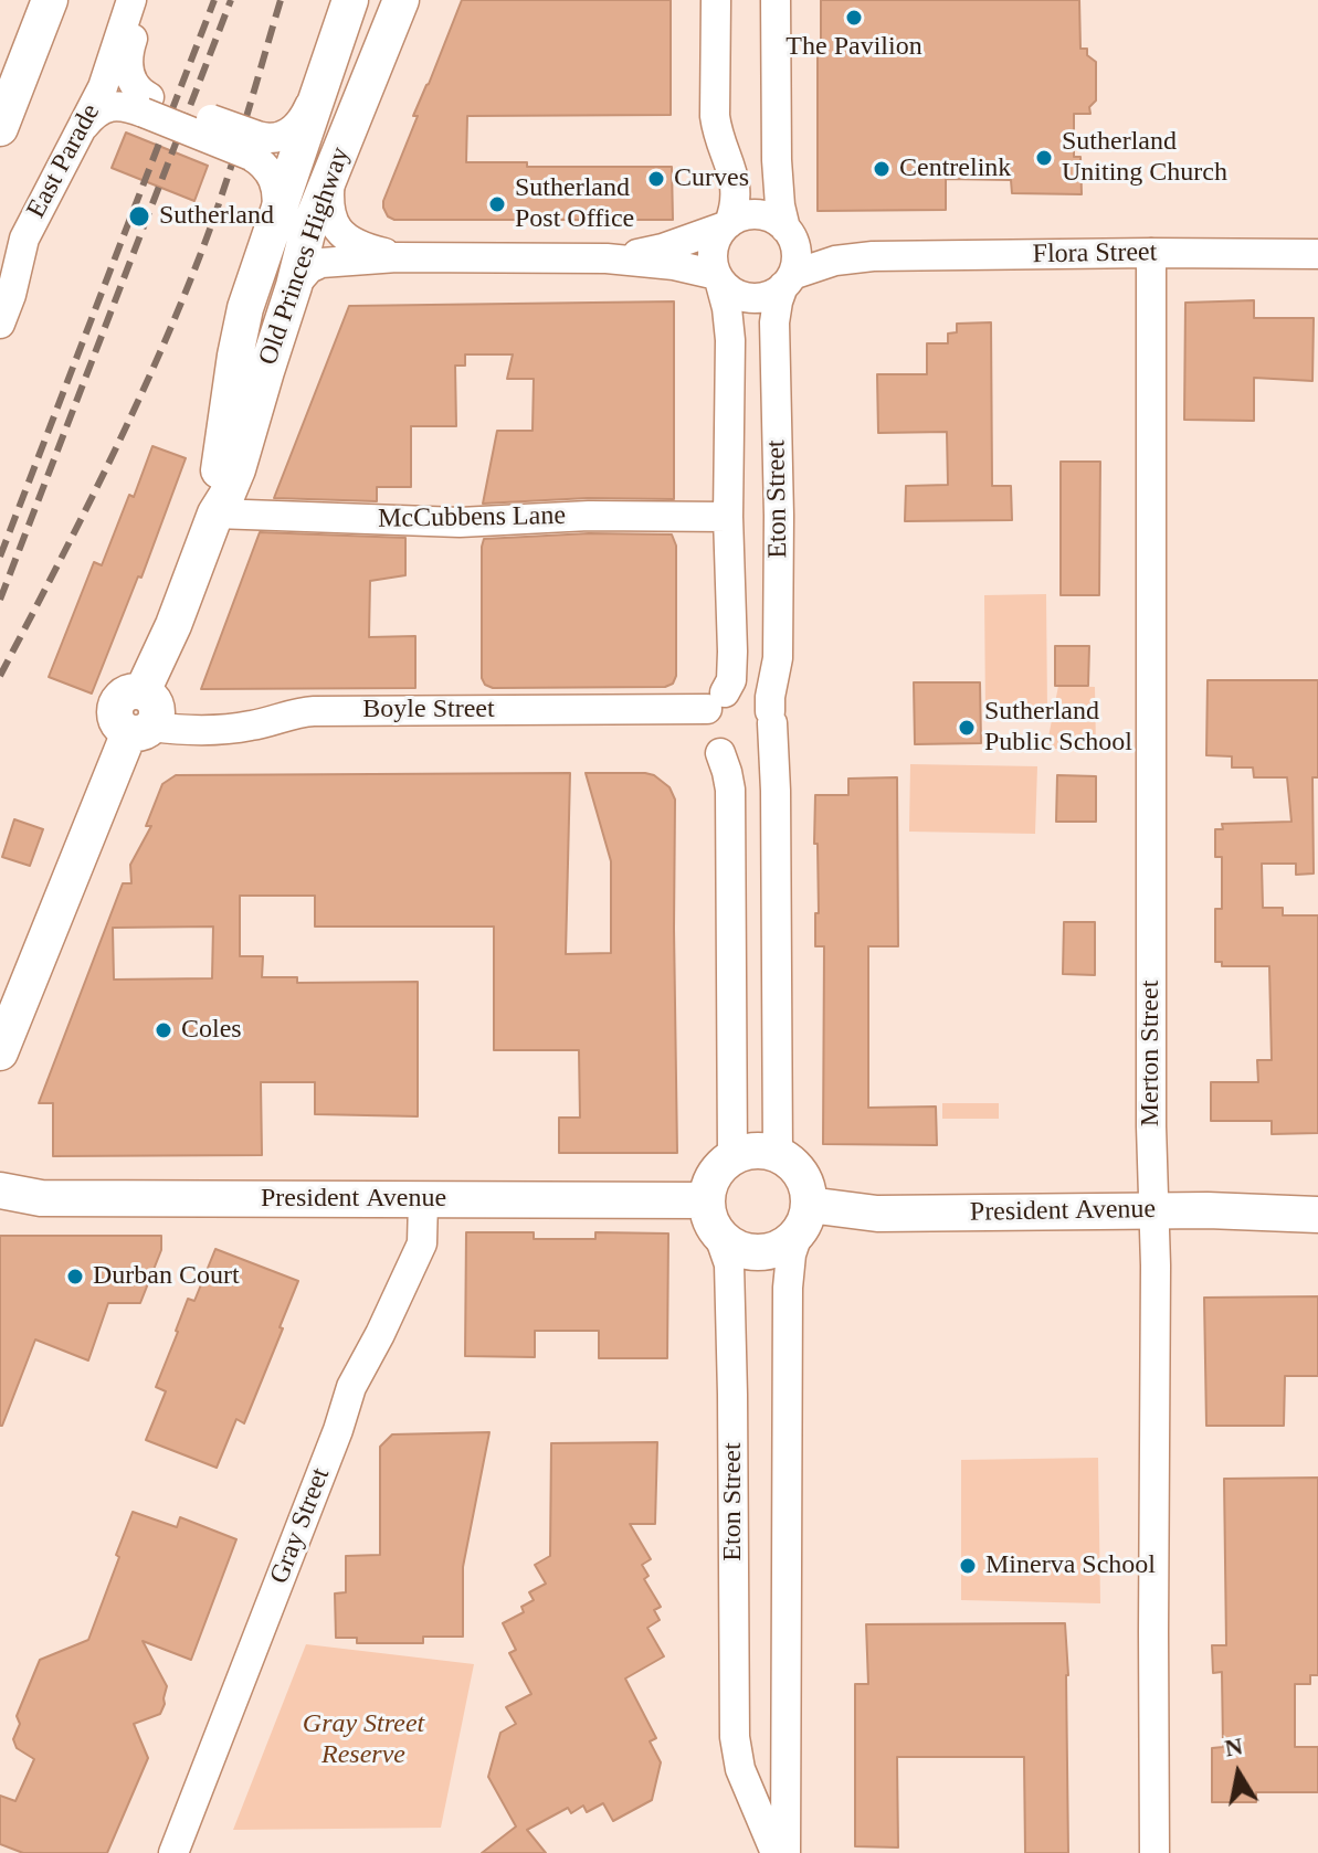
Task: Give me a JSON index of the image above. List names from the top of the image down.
{
  "streets": {
    "street": [
      "East Parade",
      "Flora Street",
      "Old Princes Highway",
      "Eton Street",
      "McCubbens Lane",
      "Boyle Street",
      "Merton Street",
      "President Avenue",
      "Gray Street"
    ]
  },
  "crossings": [
    ["Flora Street", "Eton Street"],
    ["Flora Street", "Merton Street"],
    ["Old Princes Highway", "McCubbens Lane"],
    ["Old Princes Highway", "Boyle Street"],
    ["Eton Street", "McCubbens Lane"],
    ["Eton Street", "Boyle Street"],
    ["Eton Street", "President Avenue"],
    ["Merton Street", "President Avenue"],
    ["President Avenue", "Gray Street"]
  ],
  "parks": ["Gray Street Reserve"],
  "places": [
    "The Pavilion",
    "Sutherland Uniting Church",
    "Centrelink",
    "Curves",
    "Sutherland Post Office",
    "Sutherland",
    "Sutherland Public School",
    "Coles",
    "Durban Court",
    "Minerva School"
  ],
  "north": "top"
}
